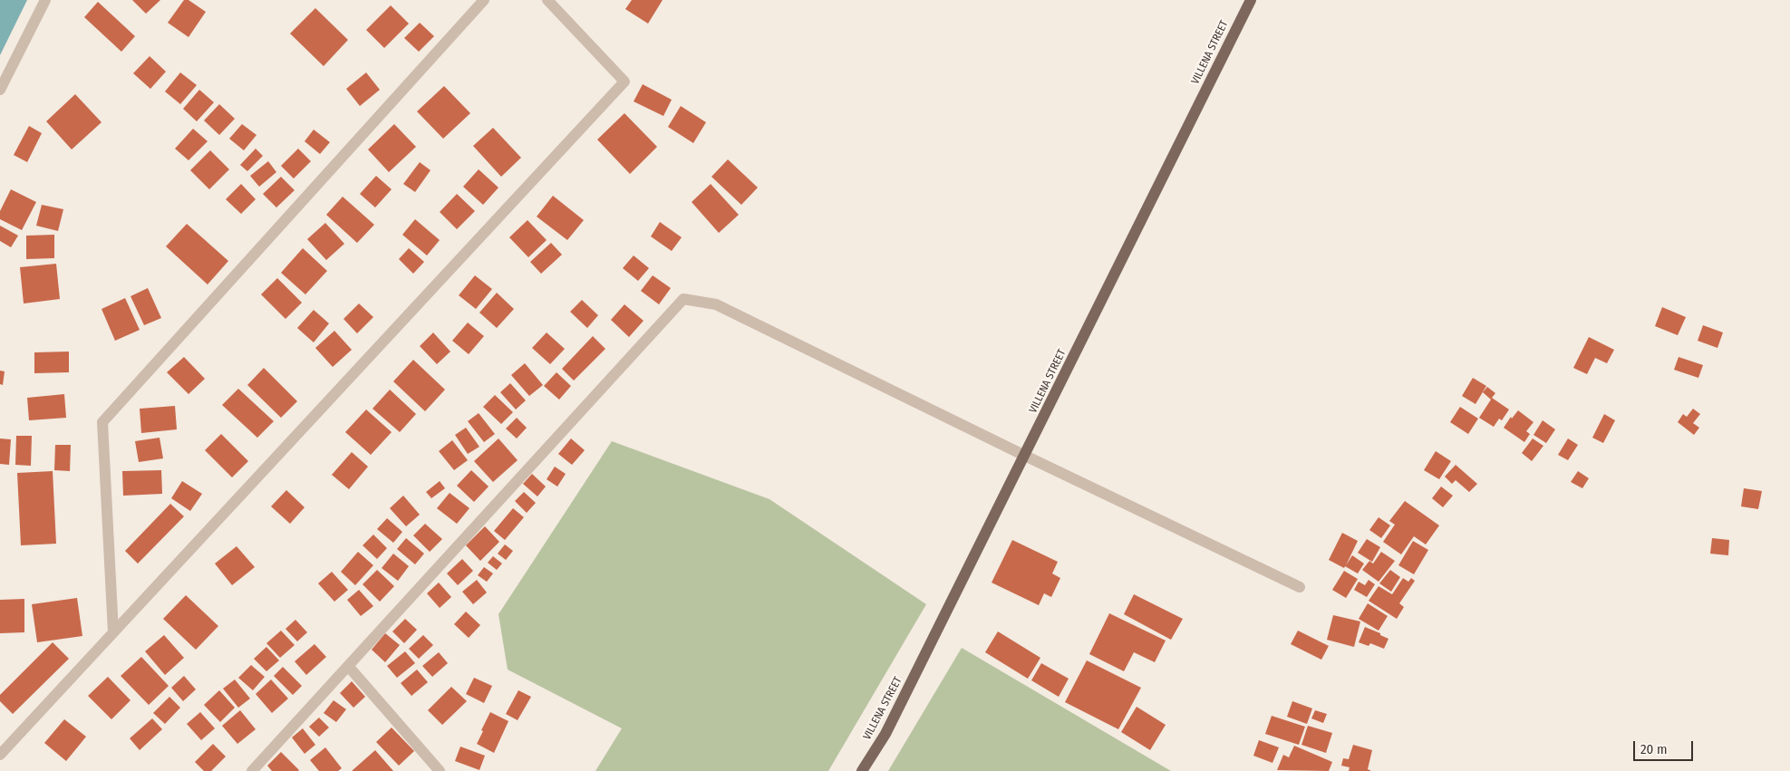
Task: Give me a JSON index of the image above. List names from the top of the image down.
{
  "streets": {
    "main road": ["VILLENA STREET"]
  },
  "scale_bar": "20 m"
}
